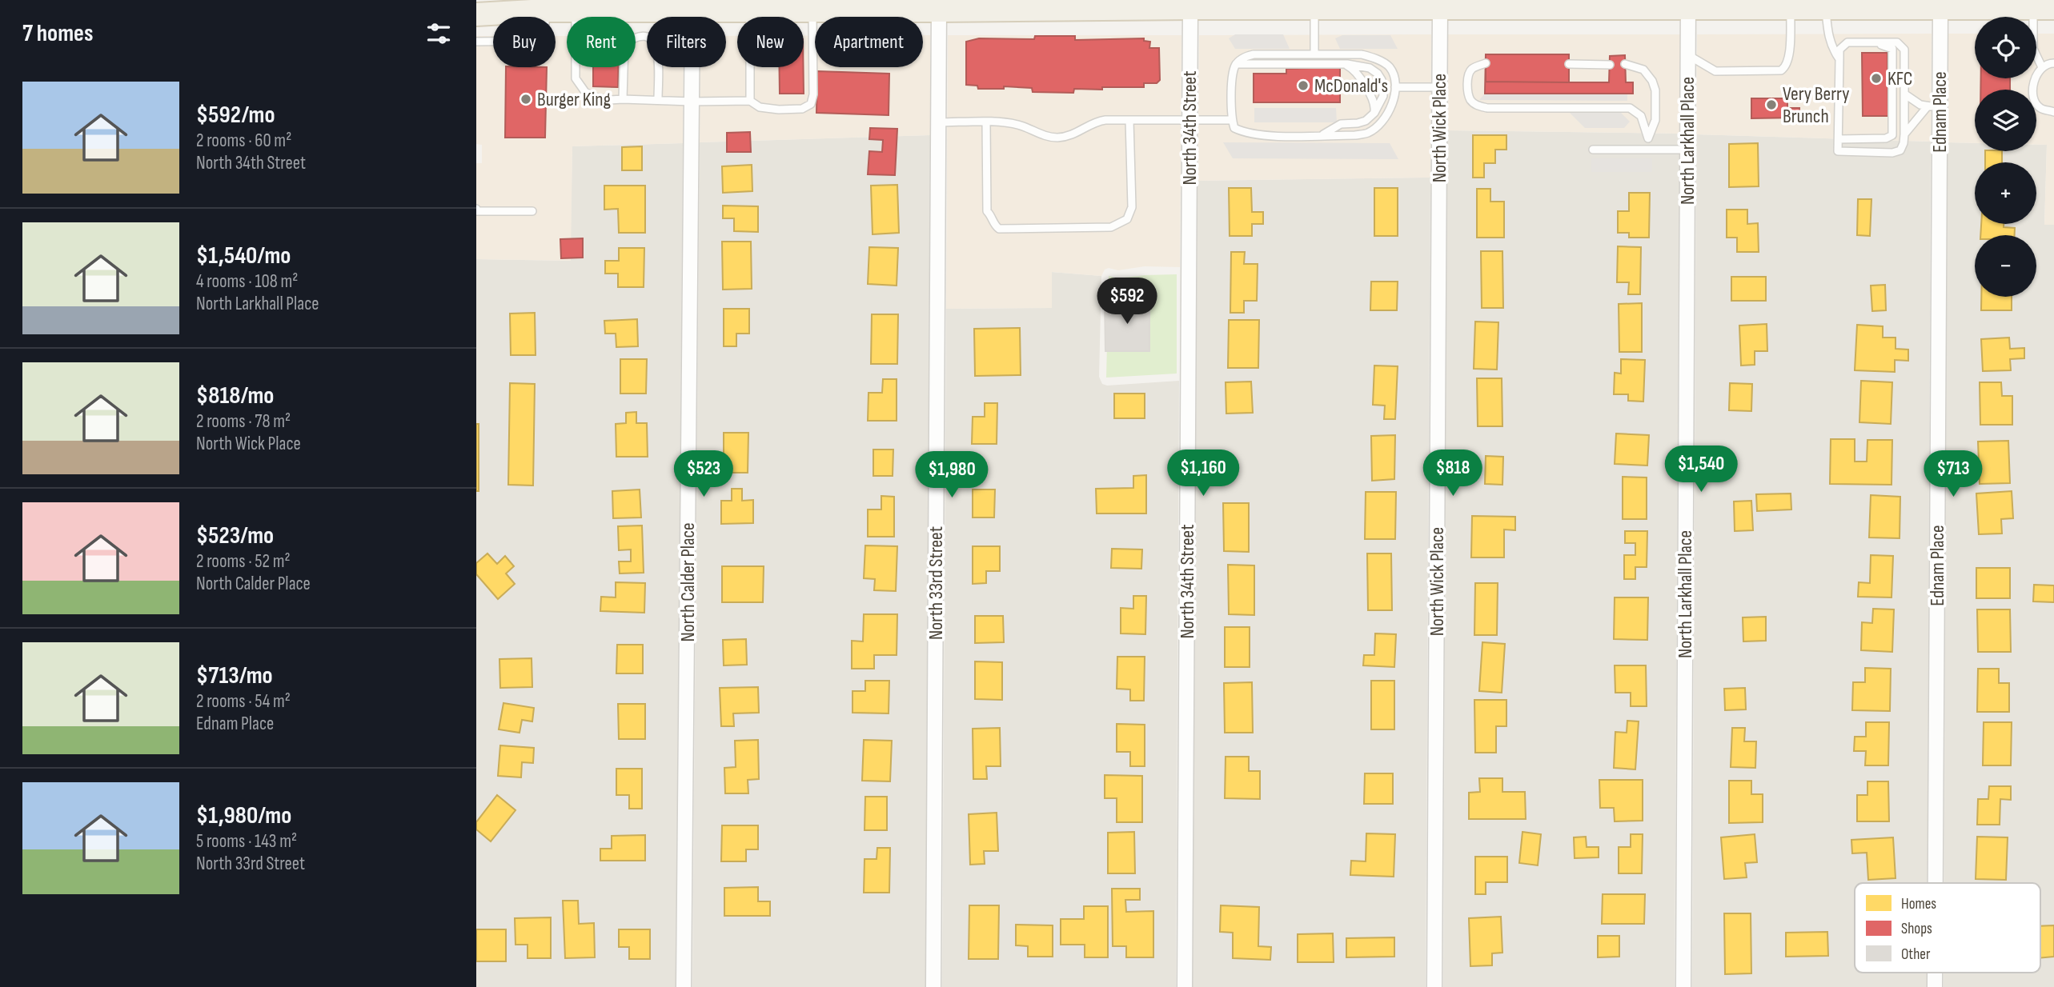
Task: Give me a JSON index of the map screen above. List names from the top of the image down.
{
  "streets": {
    "street": [
      "Ednam Place",
      "North 34th Street",
      "North Wick Place",
      "North Larkhall Place",
      "North Calder Place",
      "North 33rd Street"
    ]
  },
  "places": [
    "KFC",
    "McDonald's",
    "Burger King",
    "Very Berry Brunch"
  ],
  "legend": ["Homes", "Shops", "Other"],
  "page": {
    "heading": "7 homes",
    "map_buttons": ["+", "−"],
    "chip": [
      "Buy",
      "Rent",
      "Filters",
      "New",
      "Apartment"
    ],
    "list": [
      {
        "name": "$592/mo",
        "note": "2 rooms · 60 m² · North 34th Street"
      },
      {
        "name": "$1,540/mo",
        "note": "4 rooms · 108 m² · North Larkhall Place"
      },
      {
        "name": "$818/mo",
        "note": "2 rooms · 78 m² · North Wick Place"
      },
      {
        "name": "$523/mo",
        "note": "2 rooms · 52 m² · North Calder Place"
      },
      {
        "name": "$713/mo",
        "note": "2 rooms · 54 m² · Ednam Place"
      },
      {
        "name": "$1,980/mo",
        "note": "5 rooms · 143 m² · North 33rd Street"
      }
    ],
    "price": [
      "$592",
      "$1,540",
      "$1,160",
      "$818",
      "$523",
      "$713",
      "$1,980"
    ]
  }
}
